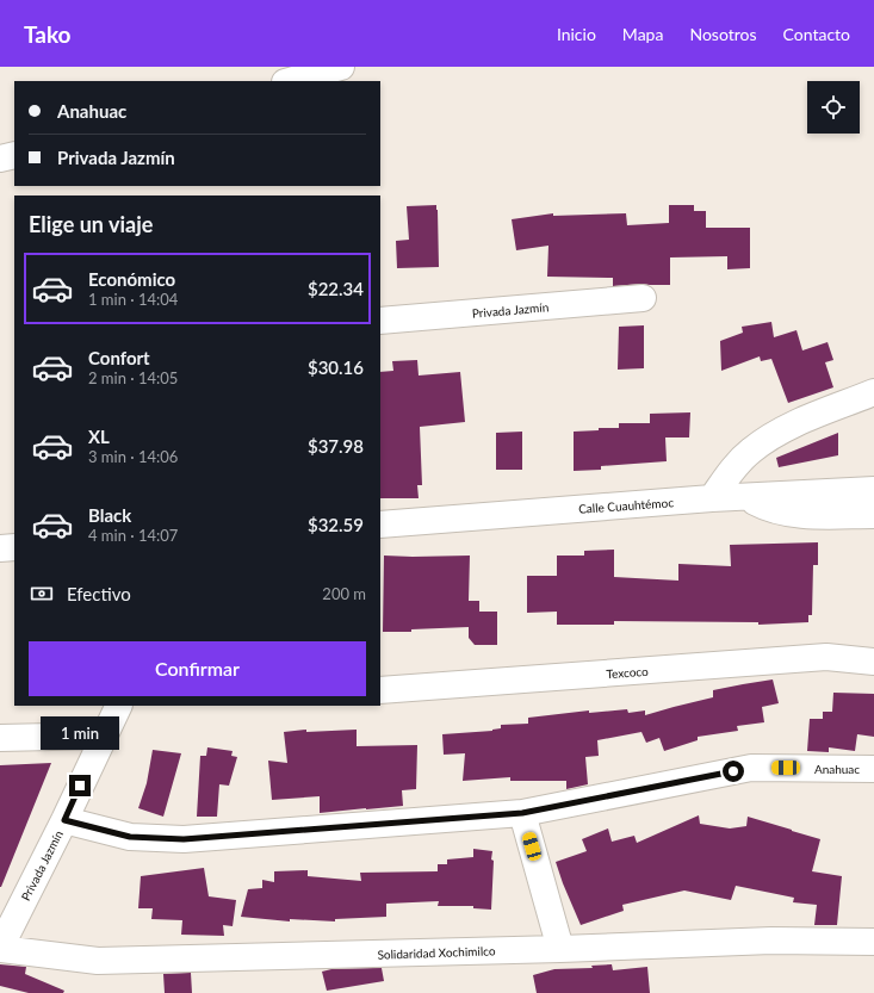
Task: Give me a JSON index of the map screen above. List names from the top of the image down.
{
  "streets": {
    "street": [
      "Privada Jazmín",
      "Calle Cuauhtémoc",
      "Texcoco",
      "Anahuac",
      "Solidaridad Xochimilco"
    ]
  },
  "crossings": [
    ["Privada Jazmín", "Anahuac"],
    ["Privada Jazmín", "Solidaridad Xochimilco"]
  ],
  "page": {
    "header": "Tako",
    "nav": [
      "Inicio",
      "Mapa",
      "Nosotros",
      "Contacto"
    ],
    "banner": ["Anahuac", "Privada Jazmín"],
    "heading": "Elige un viaje",
    "list": [
      {
        "name": "Económico",
        "note": "1 min · 14:04",
        "value": "$22.34"
      },
      {
        "name": "Confort",
        "note": "2 min · 14:05",
        "value": "$30.16"
      },
      {
        "name": "XL",
        "note": "3 min · 14:06",
        "value": "$37.98"
      },
      {
        "name": "Black",
        "note": "4 min · 14:07",
        "value": "$32.59"
      }
    ],
    "pay": ["Efectivo", "200 m"],
    "buttons": "Confirmar",
    "bubble": "1 min"
  }
}
